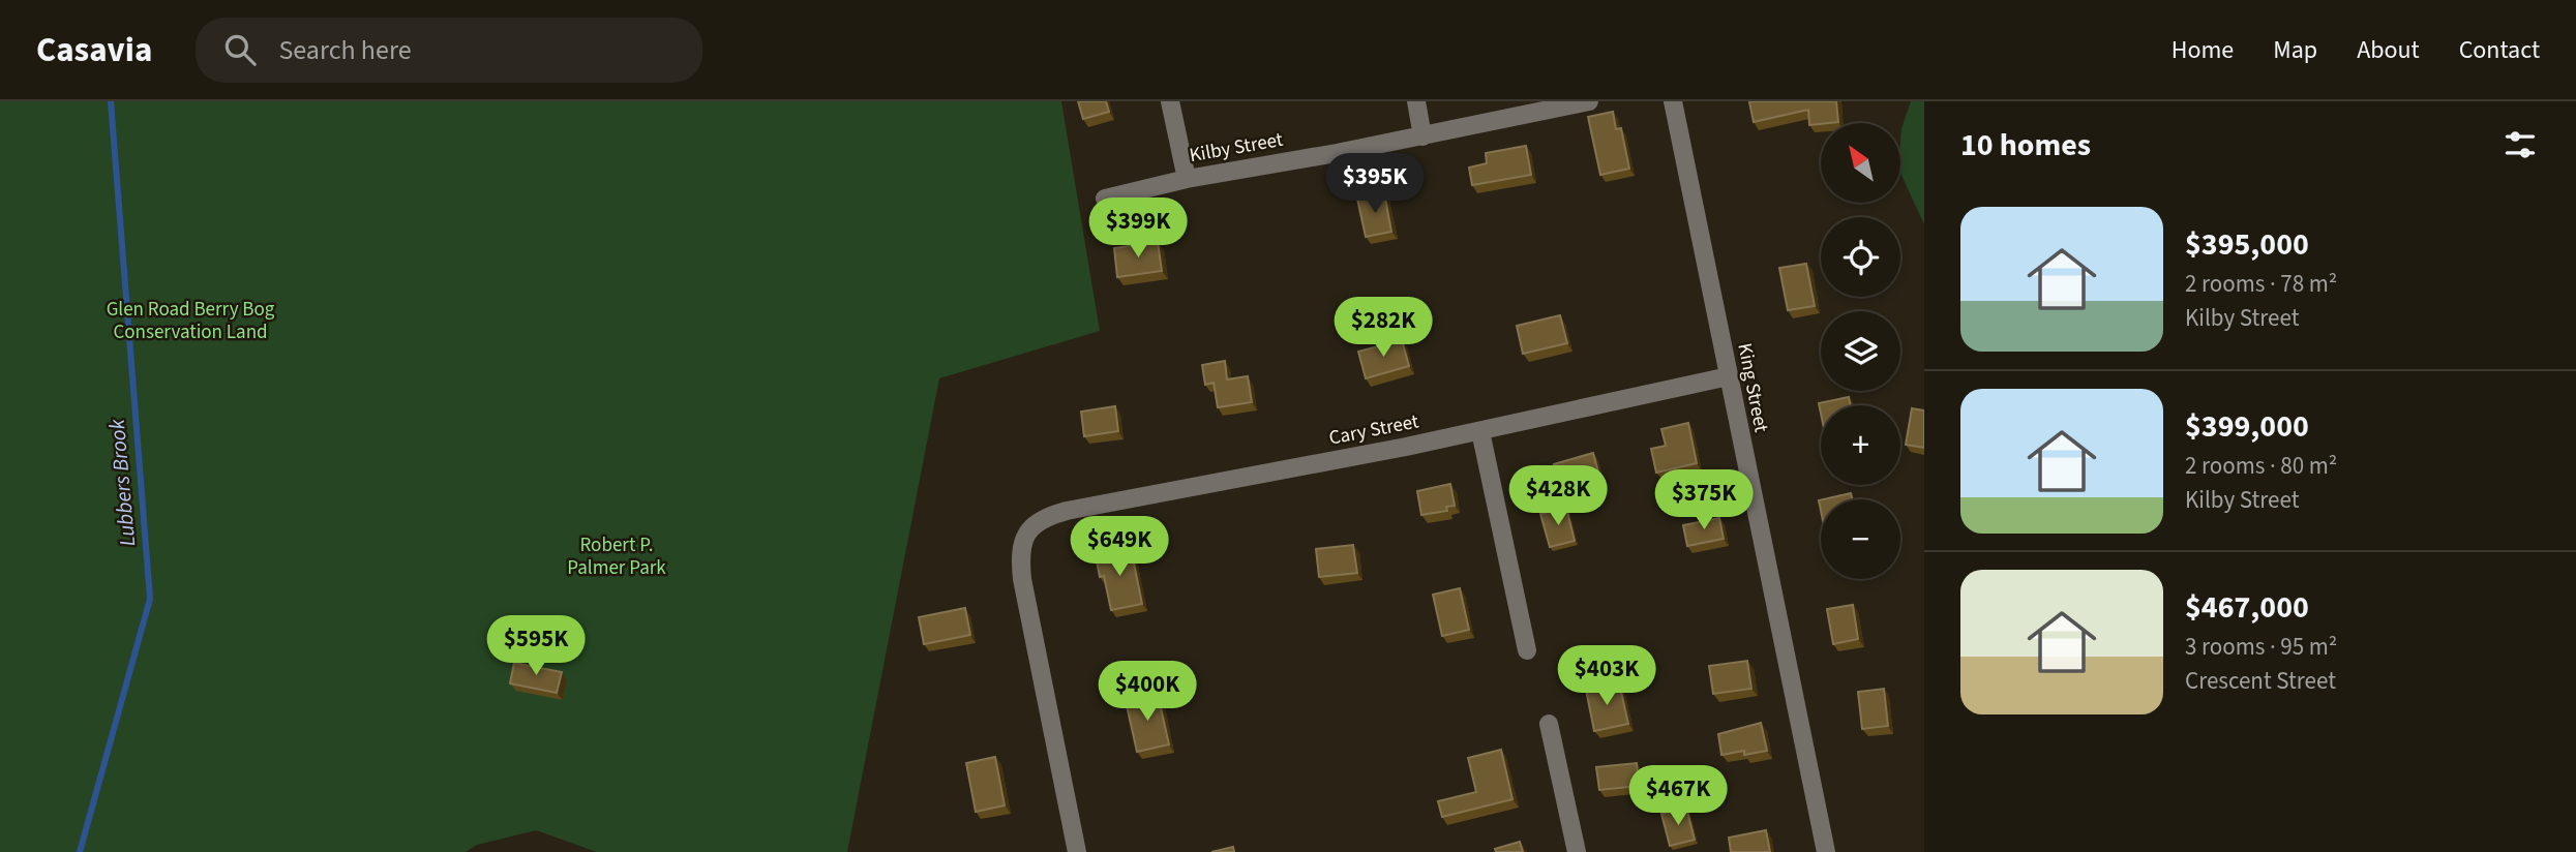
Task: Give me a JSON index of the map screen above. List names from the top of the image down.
{
  "streets": {
    "street": ["Kilby Street", "King Street", "Cary Street"]
  },
  "crossings": [
    ["King Street", "Cary Street"]
  ],
  "water": ["Lubbers Brook"],
  "parks": ["Glen Road Berry Bog Conservation Land", "Robert P. Palmer Park"],
  "north": "top left",
  "page": {
    "header": "Casavia",
    "search": "Search here",
    "nav": [
      "Home",
      "Map",
      "About",
      "Contact"
    ],
    "heading": "10 homes",
    "map_buttons": ["+", "−"],
    "price": [
      "$395K",
      "$399K",
      "$282K",
      "$428K",
      "$375K",
      "$649K",
      "$595K",
      "$403K",
      "$400K",
      "$467K"
    ],
    "list": [
      {
        "name": "$395,000",
        "note": "2 rooms · 78 m² · Kilby Street"
      },
      {
        "name": "$399,000",
        "note": "2 rooms · 80 m² · Kilby Street"
      },
      {
        "name": "$467,000",
        "note": "3 rooms · 95 m² · Crescent Street"
      }
    ]
  }
}
